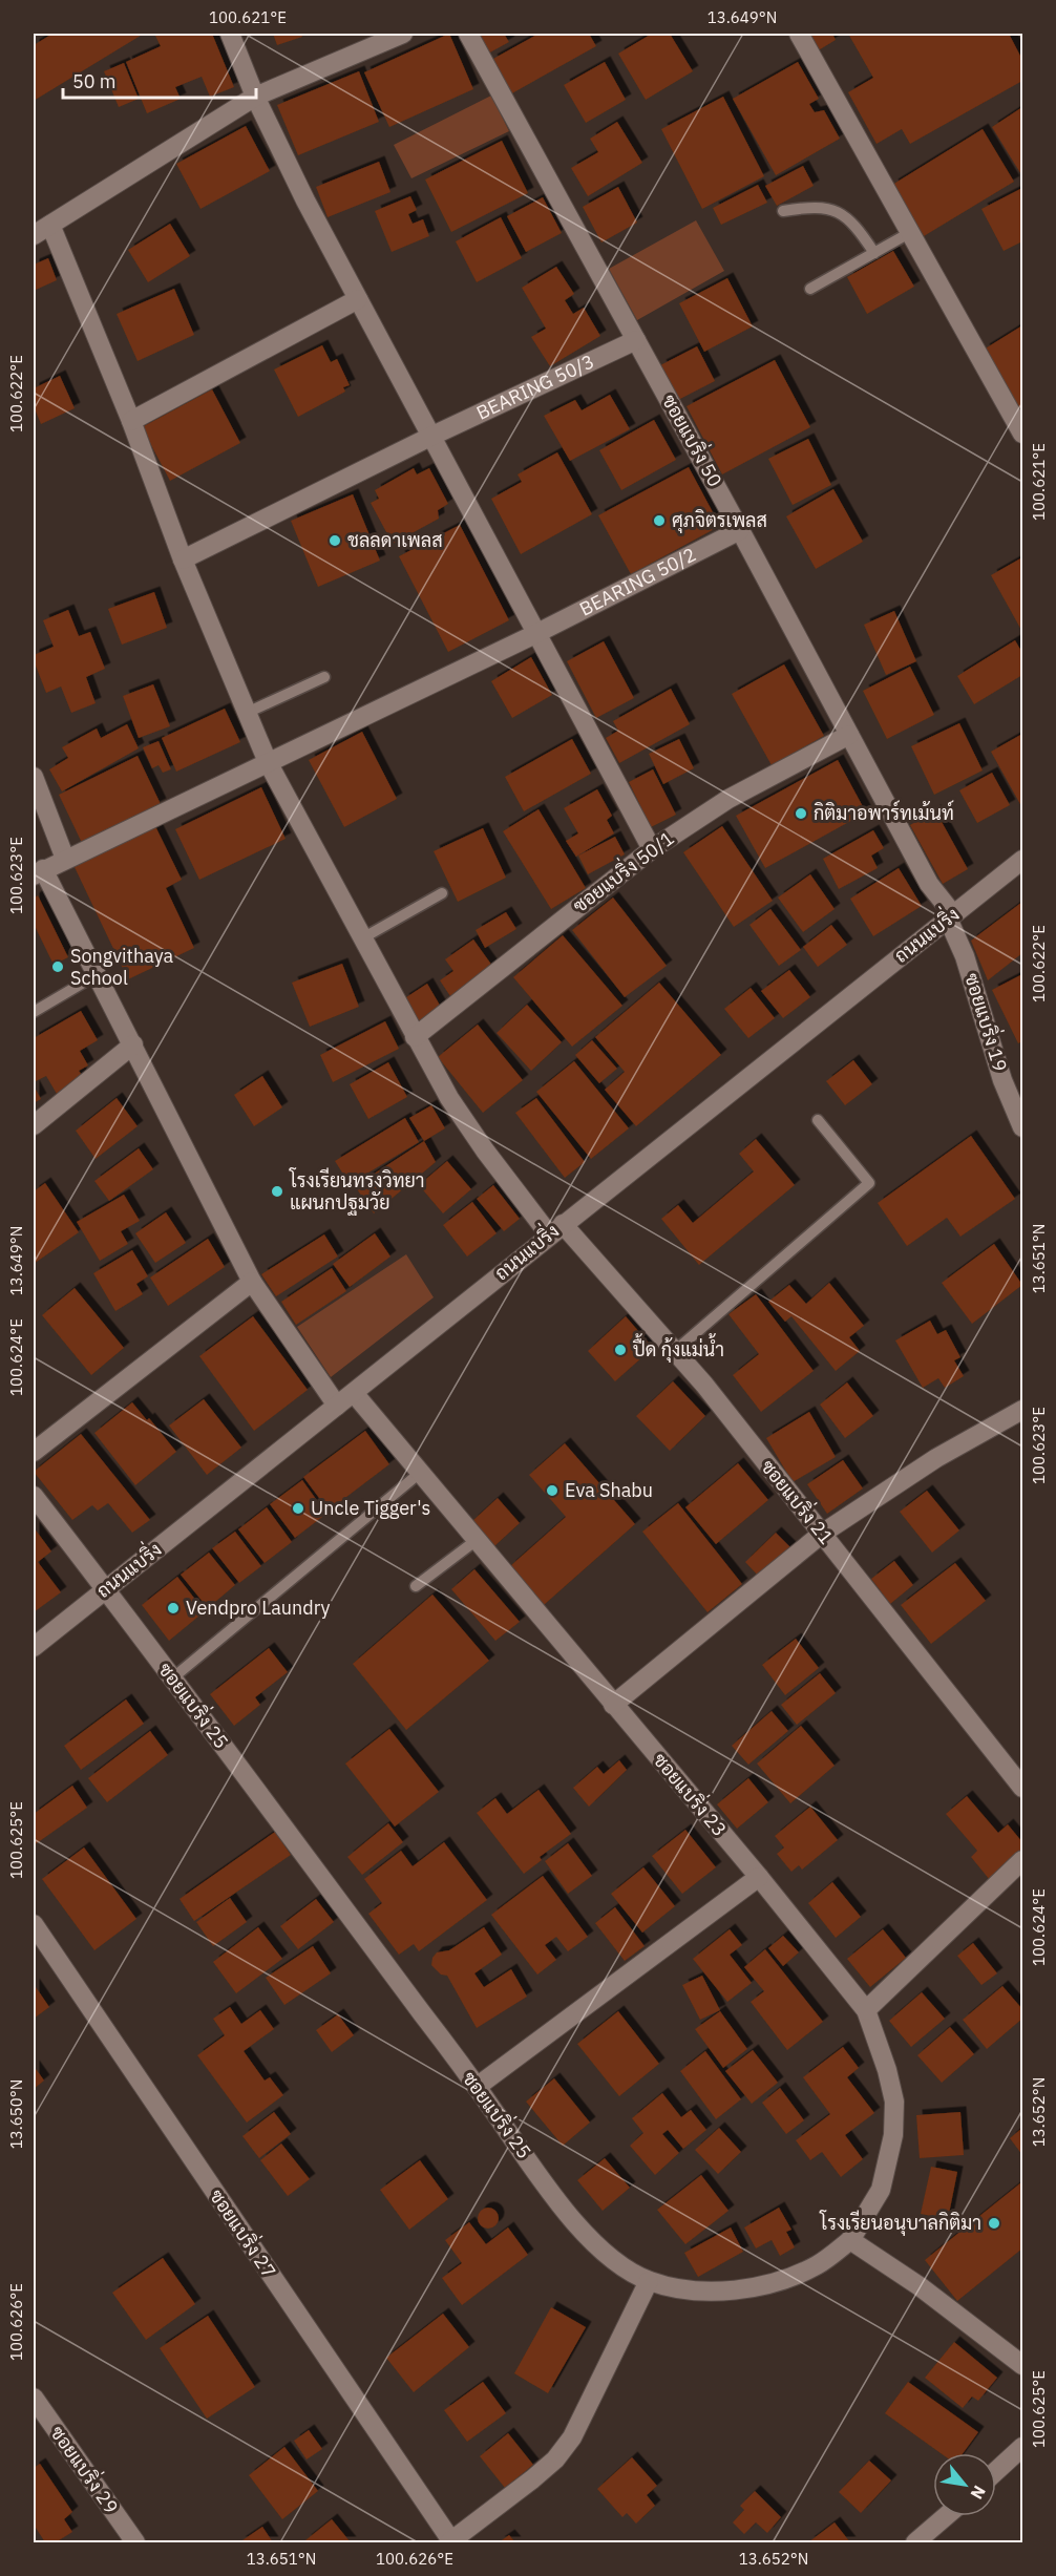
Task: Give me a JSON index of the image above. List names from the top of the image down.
{
  "streets": {
    "street": [
      "BEARING 50/3",
      "ซอยแบริ่ง 50",
      "BEARING 50/2",
      "ซอยแบริ่ง 50/1",
      "ถนนแบริ่ง",
      "ซอยแบริ่ง 19",
      "ซอยแบริ่ง 21",
      "ซอยแบริ่ง 25",
      "ซอยแบริ่ง 23",
      "ซอยแบริ่ง 27",
      "ซอยแบริ่ง 29"
    ]
  },
  "crossings": [
    ["BEARING 50/3", "ซอยแบริ่ง 50"],
    ["BEARING 50/3", "ซอยแบริ่ง 21"],
    ["ซอยแบริ่ง 50", "BEARING 50/2"],
    ["ซอยแบริ่ง 50", "ซอยแบริ่ง 50/1"],
    ["ซอยแบริ่ง 50", "ถนนแบริ่ง"],
    ["ซอยแบริ่ง 50", "ซอยแบริ่ง 19"],
    ["BEARING 50/2", "ซอยแบริ่ง 21"],
    ["ซอยแบริ่ง 50/1", "ซอยแบริ่ง 21"],
    ["ถนนแบริ่ง", "ซอยแบริ่ง 19"],
    ["ถนนแบริ่ง", "ซอยแบริ่ง 21"],
    ["ถนนแบริ่ง", "ซอยแบริ่ง 25"],
    ["ถนนแบริ่ง", "ซอยแบริ่ง 23"],
    ["ซอยแบริ่ง 25", "ซอยแบริ่ง 23"]
  ],
  "places": [
    "ศุภจิตรเพลส",
    "ชลลดาเพลส",
    "กิติมาอพาร์ทเม้นท์",
    "Songvithaya School",
    "โรงเรียนทรงวิทยา แผนกปฐมวัย",
    "ปื้ด กุ้งแม่น้ำ",
    "Eva Shabu",
    "Uncle Tigger's",
    "Vendpro Laundry",
    "โรงเรียนอนุบาลกิติมา"
  ],
  "scale_bar": "50 m",
  "north": "bottom right",
  "coordinates": [
    "100.621°E",
    "13.649°N",
    "100.622°E",
    "100.623°E",
    "13.651°N",
    "100.624°E",
    "100.625°E",
    "13.652°N",
    "13.650°N",
    "100.626°E"
  ]
}
